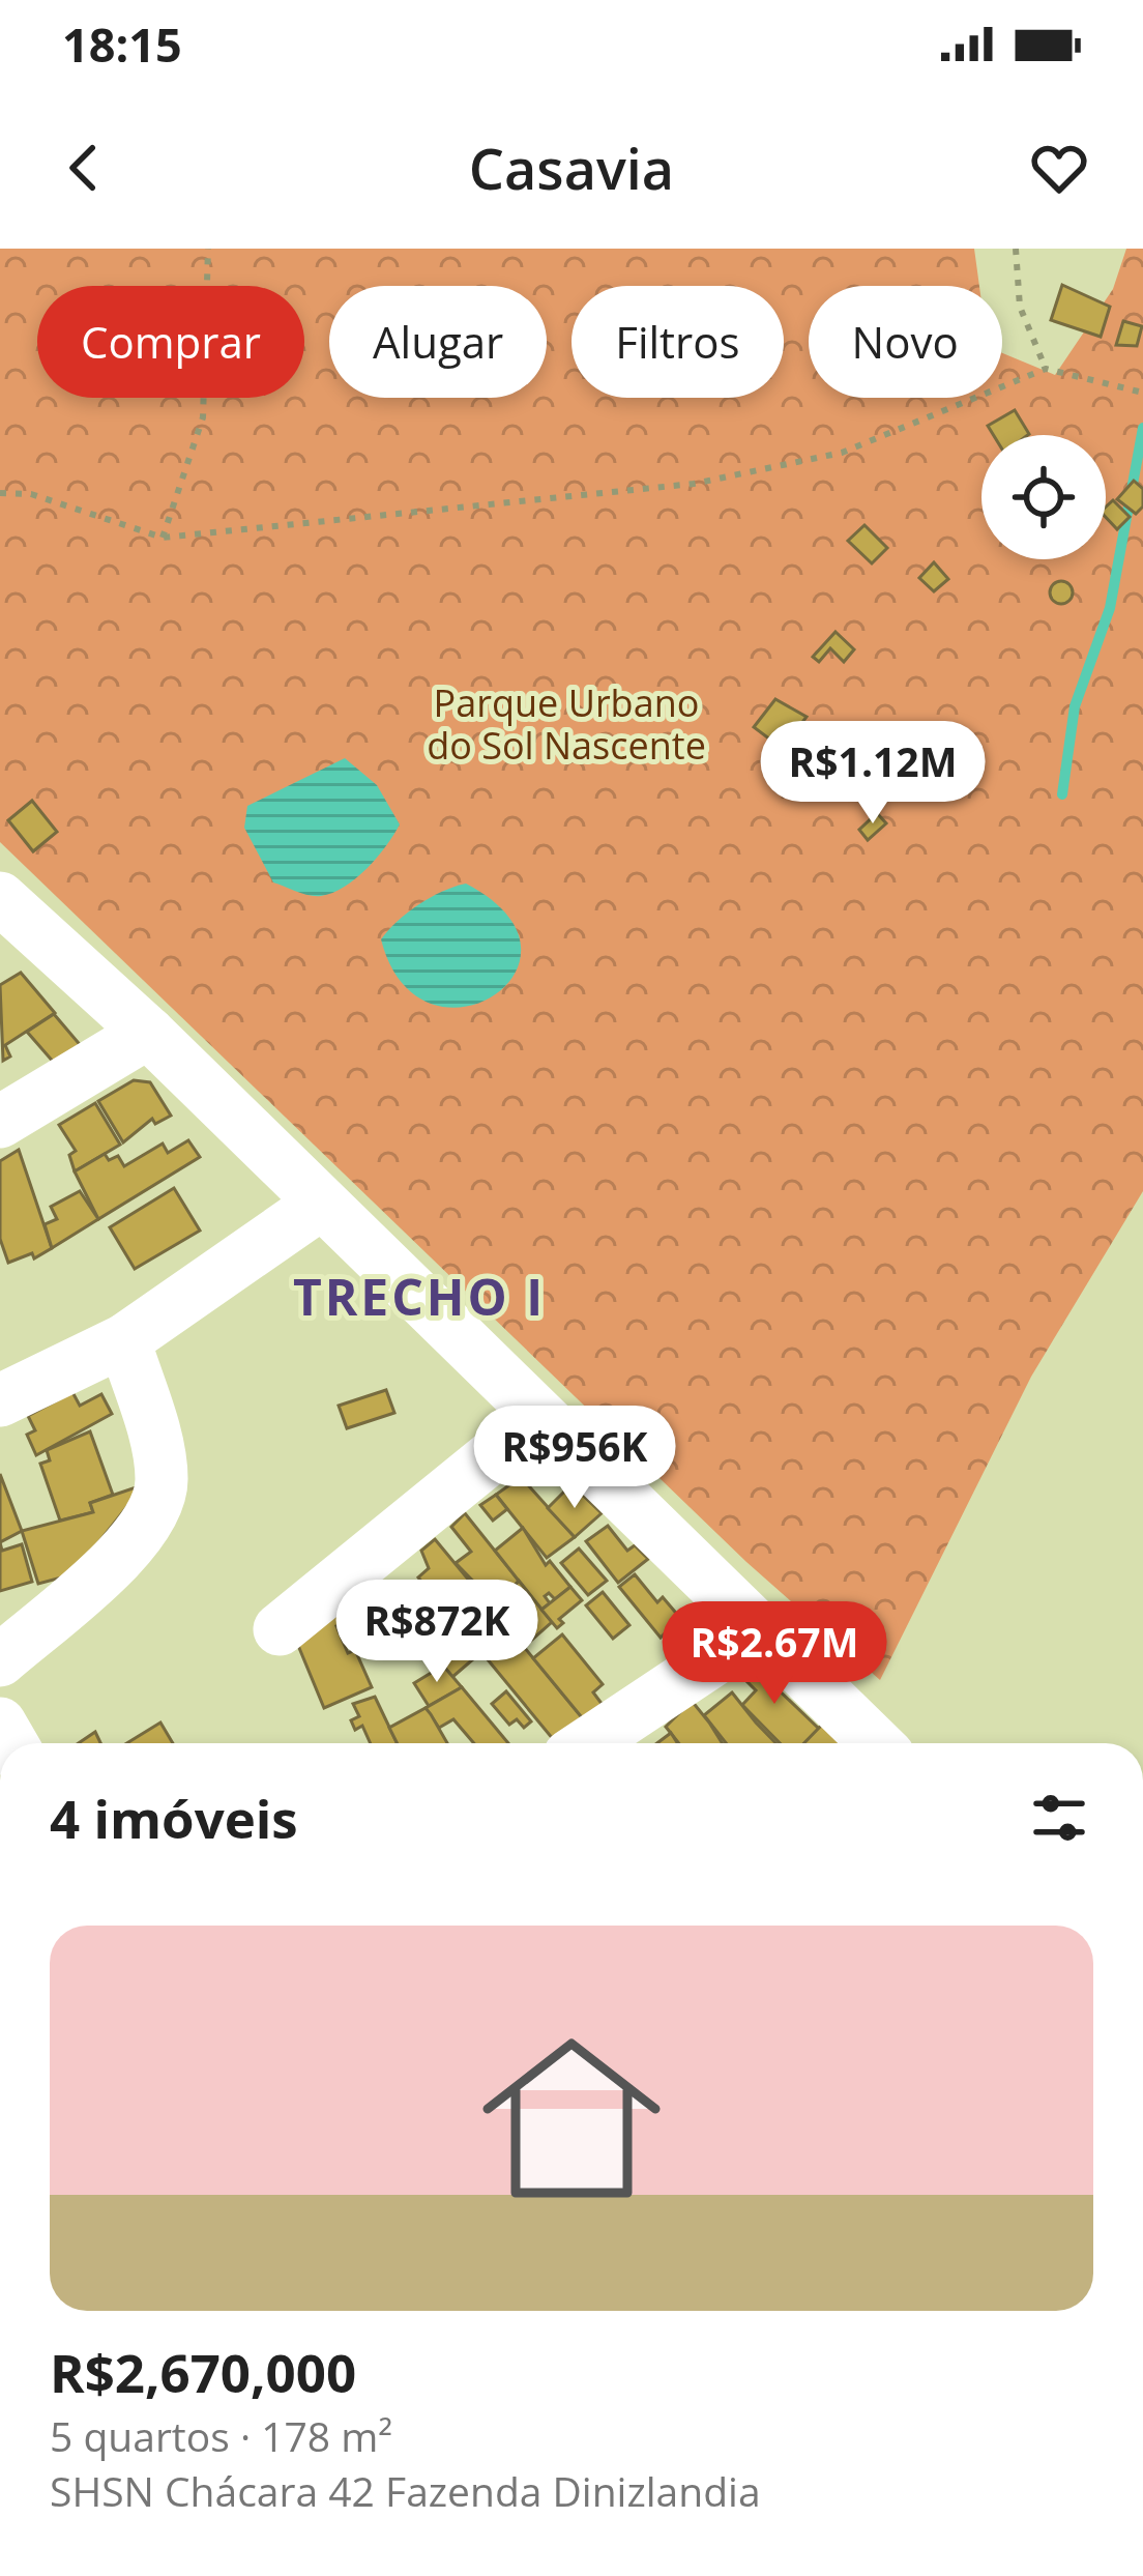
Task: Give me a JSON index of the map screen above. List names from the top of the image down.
{
  "districts": ["TRECHO I"],
  "parks": ["Parque Urbano do Sol Nascente"],
  "page": {
    "status": "18:15",
    "header": "Casavia",
    "chip": [
      "Comprar",
      "Alugar",
      "Filtros",
      "Novo"
    ],
    "price": [
      "R$1.12M",
      "R$956K",
      "R$872K",
      "R$2.67M"
    ],
    "heading": "4 imóveis",
    "list": [
      {
        "name": "R$2,670,000",
        "note": "5 quartos · 178 m² · SHSN Chácara 42 Fazenda Dinizlandia"
      }
    ]
  }
}
